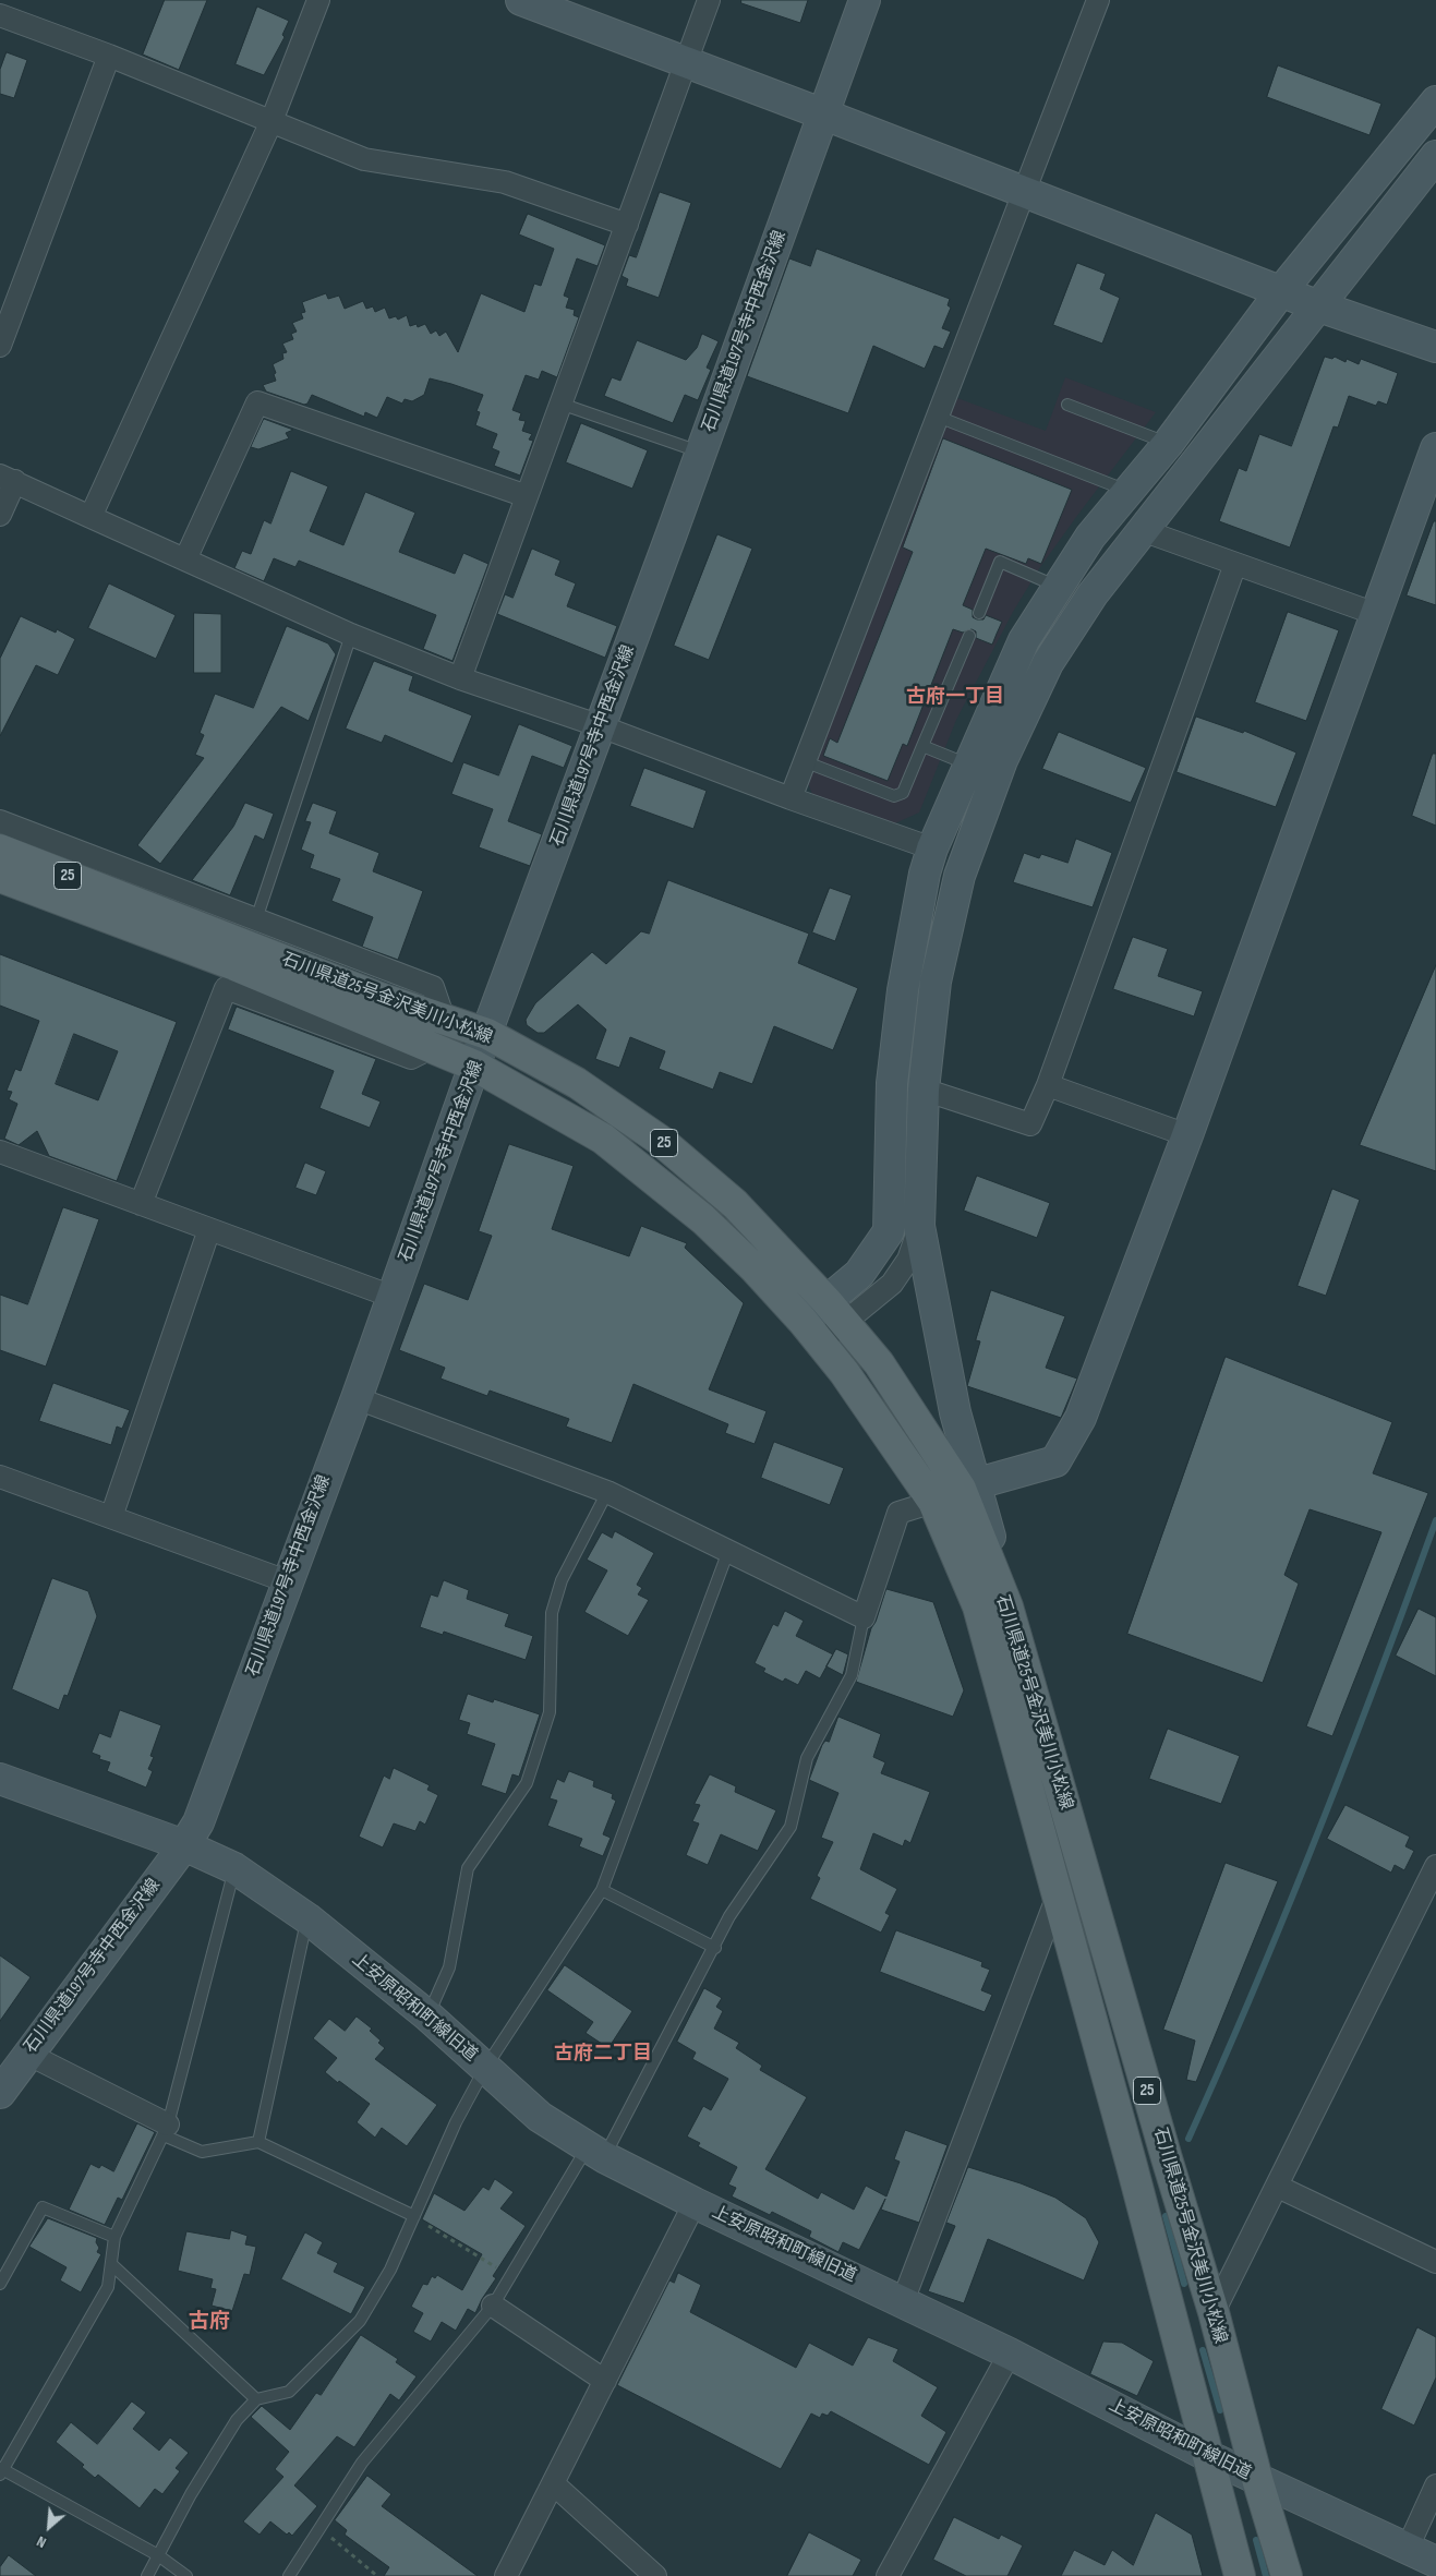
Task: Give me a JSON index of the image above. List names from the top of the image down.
{
  "streets": {
    "main road": ["25", "石川県道25号金沢美川小松線"],
    "street": ["石川県道197号寺中西金沢線", "上安原昭和町線旧道"]
  },
  "crossings": [
    ["石川県道197号寺中西金沢線", "石川県道25号金沢美川小松線"],
    ["石川県道197号寺中西金沢線", "上安原昭和町線旧道"],
    ["25", "石川県道25号金沢美川小松線"],
    ["石川県道25号金沢美川小松線", "上安原昭和町線旧道"]
  ],
  "districts": ["古府一丁目", "古府二丁目", "古府"],
  "north": "bottom left"
}
